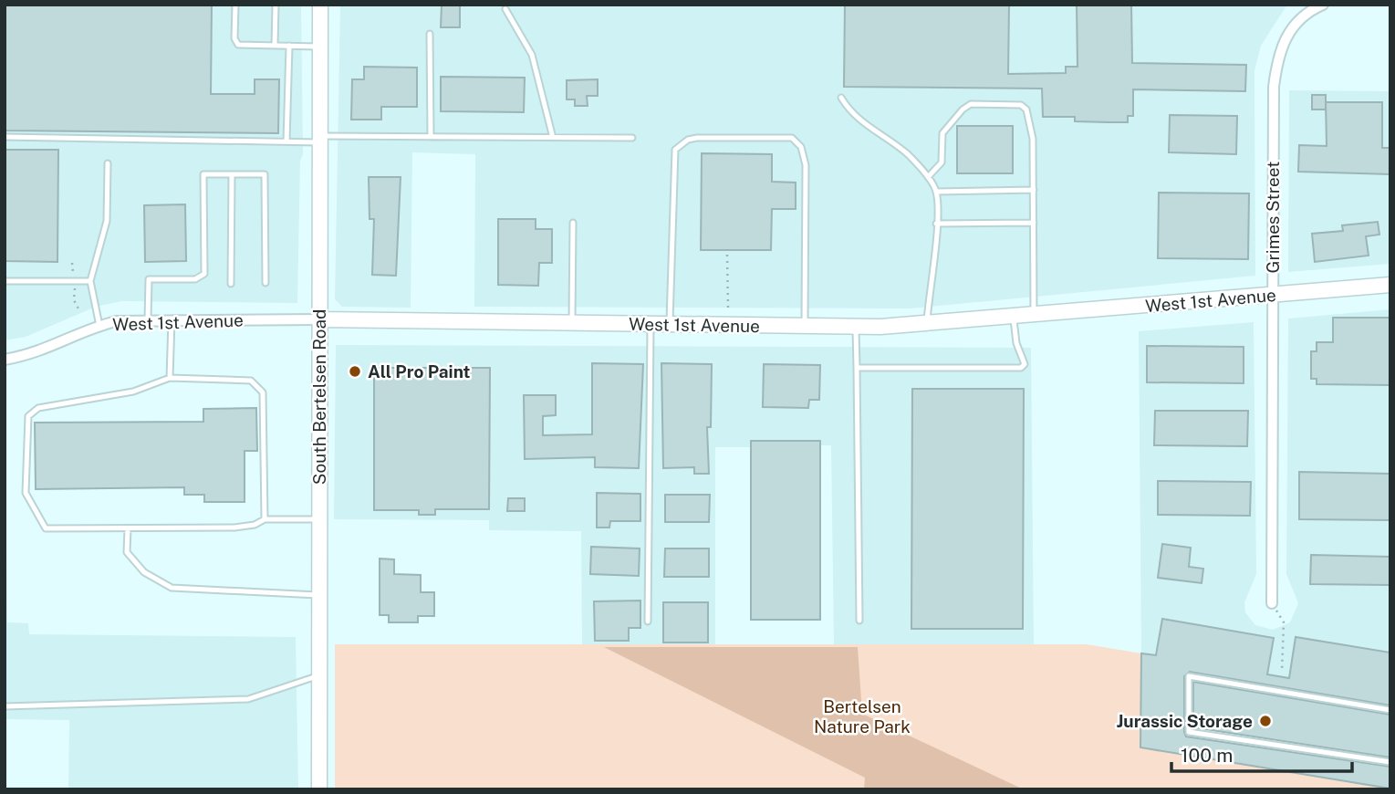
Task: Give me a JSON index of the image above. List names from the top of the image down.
{
  "streets": {
    "street": ["Grimes Street", "West 1st Avenue", "South Bertelsen Road"]
  },
  "crossings": [
    ["Grimes Street", "West 1st Avenue"],
    ["West 1st Avenue", "South Bertelsen Road"]
  ],
  "parks": ["Bertelsen Nature Park"],
  "places": ["All Pro Paint", "Jurassic Storage"],
  "scale_bar": "100 m"
}
